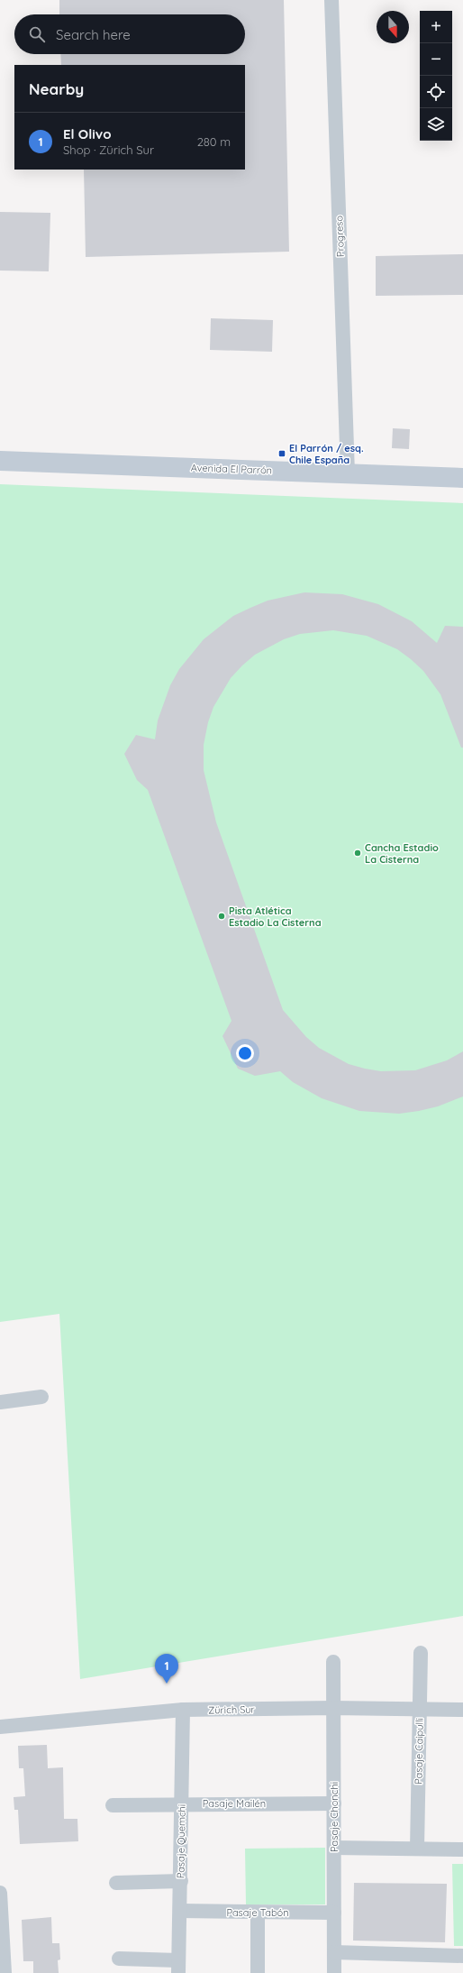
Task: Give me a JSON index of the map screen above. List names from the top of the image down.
{
  "streets": {
    "main road": ["Avenida El Parrón"],
    "street": [
      "Progreso",
      "Zürich Sur",
      "Pasaje Caipulli",
      "Pasaje Mailén",
      "Pasaje Chonchi",
      "Pasaje Quemchi",
      "Pasaje Tabón"
    ]
  },
  "crossings": [
    ["Progreso", "Avenida El Parrón"],
    ["Zürich Sur", "Pasaje Caipulli"],
    ["Zürich Sur", "Pasaje Chonchi"],
    ["Zürich Sur", "Pasaje Quemchi"],
    ["Pasaje Mailén", "Pasaje Chonchi"],
    ["Pasaje Mailén", "Pasaje Quemchi"],
    ["Pasaje Chonchi", "Pasaje Tabón"],
    ["Pasaje Quemchi", "Pasaje Tabón"]
  ],
  "places": {
    "transit": ["El Parrón / esq. Chile España"],
    "other": ["Cancha Estadio La Cisterna", "Pista Atlética Estadio La Cisterna"]
  },
  "north": "bottom",
  "page": {
    "map_buttons": ["+", "−"],
    "search": "Search here",
    "heading": "Nearby",
    "list": [
      {
        "mark": "1",
        "name": "El Olivo",
        "note": "Shop · Zürich Sur",
        "value": "280 m"
      }
    ],
    "pins": "1"
  }
}
